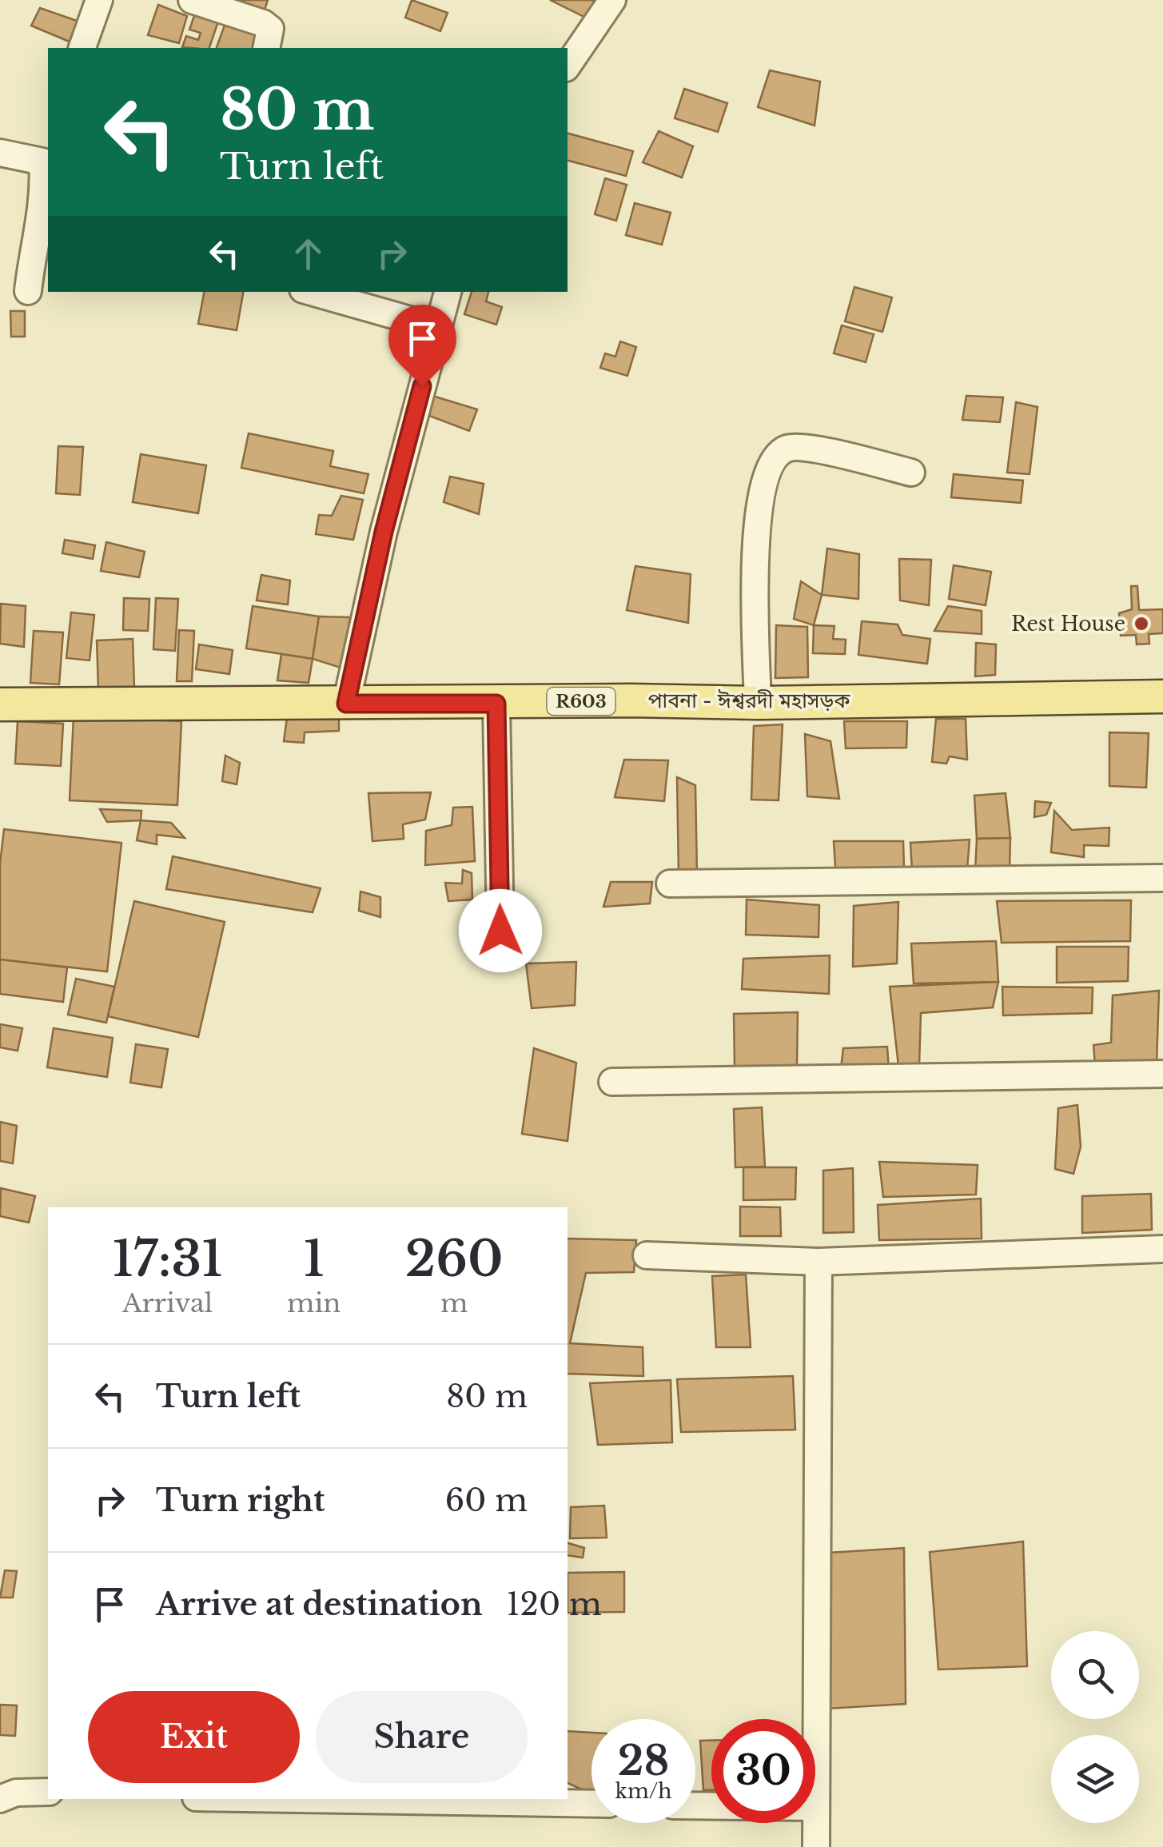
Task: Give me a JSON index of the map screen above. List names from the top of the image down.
{
  "streets": {
    "main road": ["পাবনা - ঈশ্বরদী মহাসড়ক", "R603"]
  },
  "places": ["Rest House"],
  "page": {
    "turn": ["80 m", "Turn left"],
    "eta": [
      "17:31",
      "Arrival",
      "1",
      "min",
      "260",
      "m"
    ],
    "list": [
      {
        "name": "Turn left",
        "value": "80 m"
      },
      {
        "name": "Turn right",
        "value": "60 m"
      },
      {
        "name": "Arrive at destination",
        "value": "120 m"
      }
    ],
    "buttons": ["Exit", "Share"],
    "speed": "28 km/h",
    "limit": "30"
  }
}
